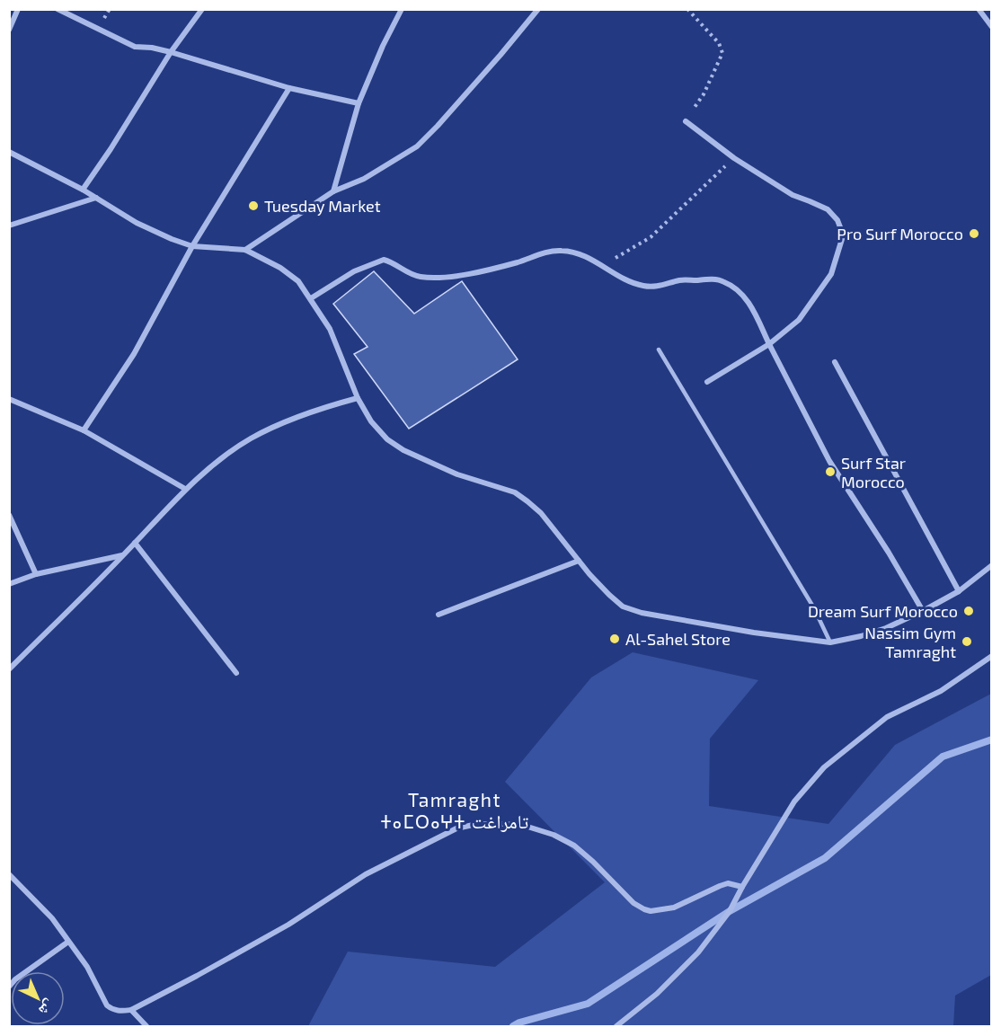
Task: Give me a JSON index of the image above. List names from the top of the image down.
{
  "districts": ["Tamraght ⵜⴰⵎⵔⴰⵖⵜ تامراغت"],
  "places": [
    "Tuesday Market",
    "Pro Surf Morocco",
    "Surf Star Morocco",
    "Dream Surf Morocco",
    "Al-Sahel Store",
    "Nassim Gym Tamraght"
  ],
  "north": "bottom right"
}
